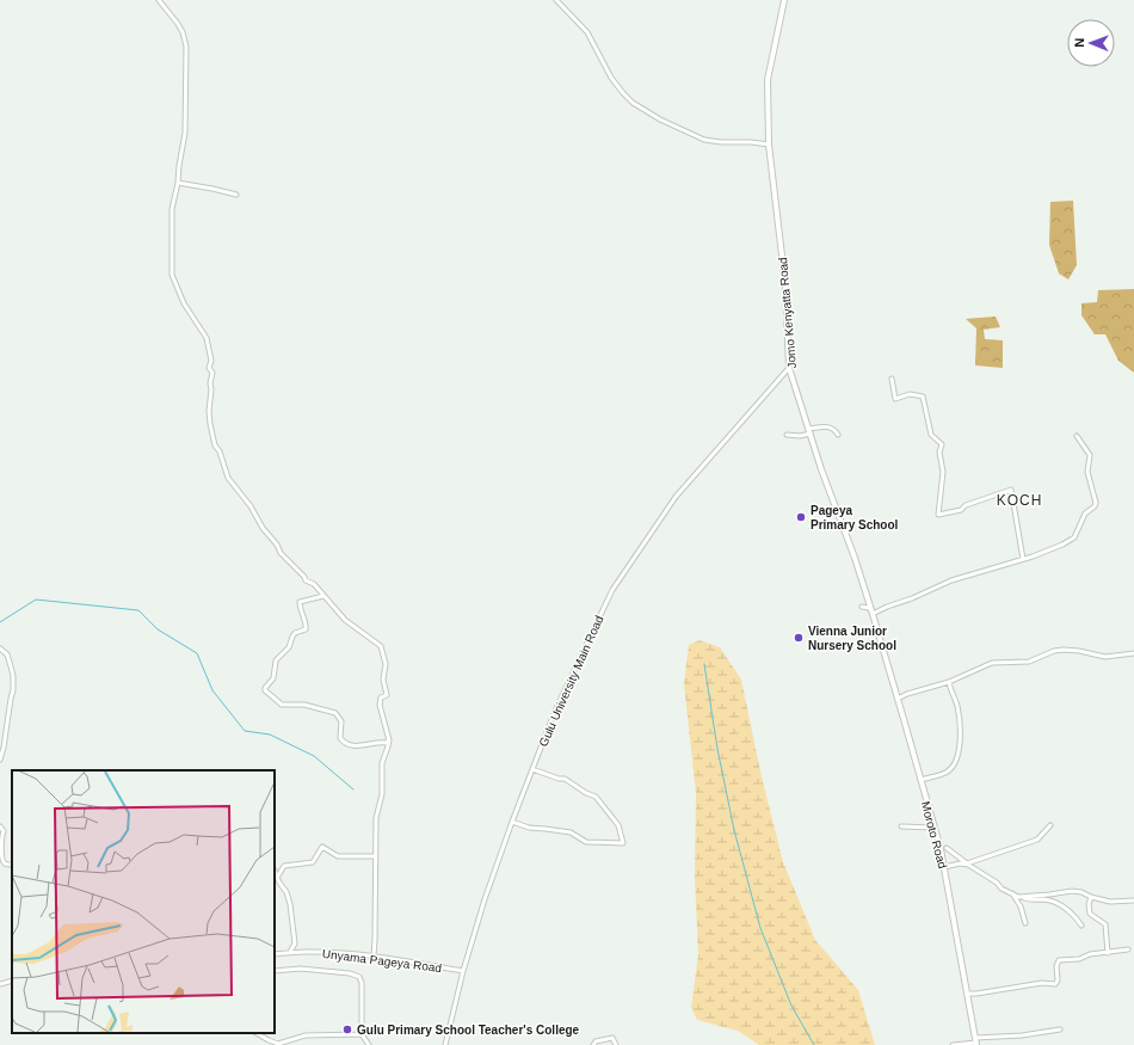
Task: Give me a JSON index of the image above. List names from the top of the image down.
{
  "streets": {
    "main road": ["Jomo Kenyatta Road", "Moroto Road"],
    "street": ["Gulu University Main Road", "Unyama Pageya Road"]
  },
  "crossings": [
    ["Jomo Kenyatta Road", "Gulu University Main Road"],
    ["Jomo Kenyatta Road", "Moroto Road"],
    ["Gulu University Main Road", "Unyama Pageya Road"]
  ],
  "districts": ["KOCH"],
  "places": ["Pageya Primary School", "Vienna Junior Nursery School", "Gulu Primary School Teacher's College"],
  "north": "left"
}
